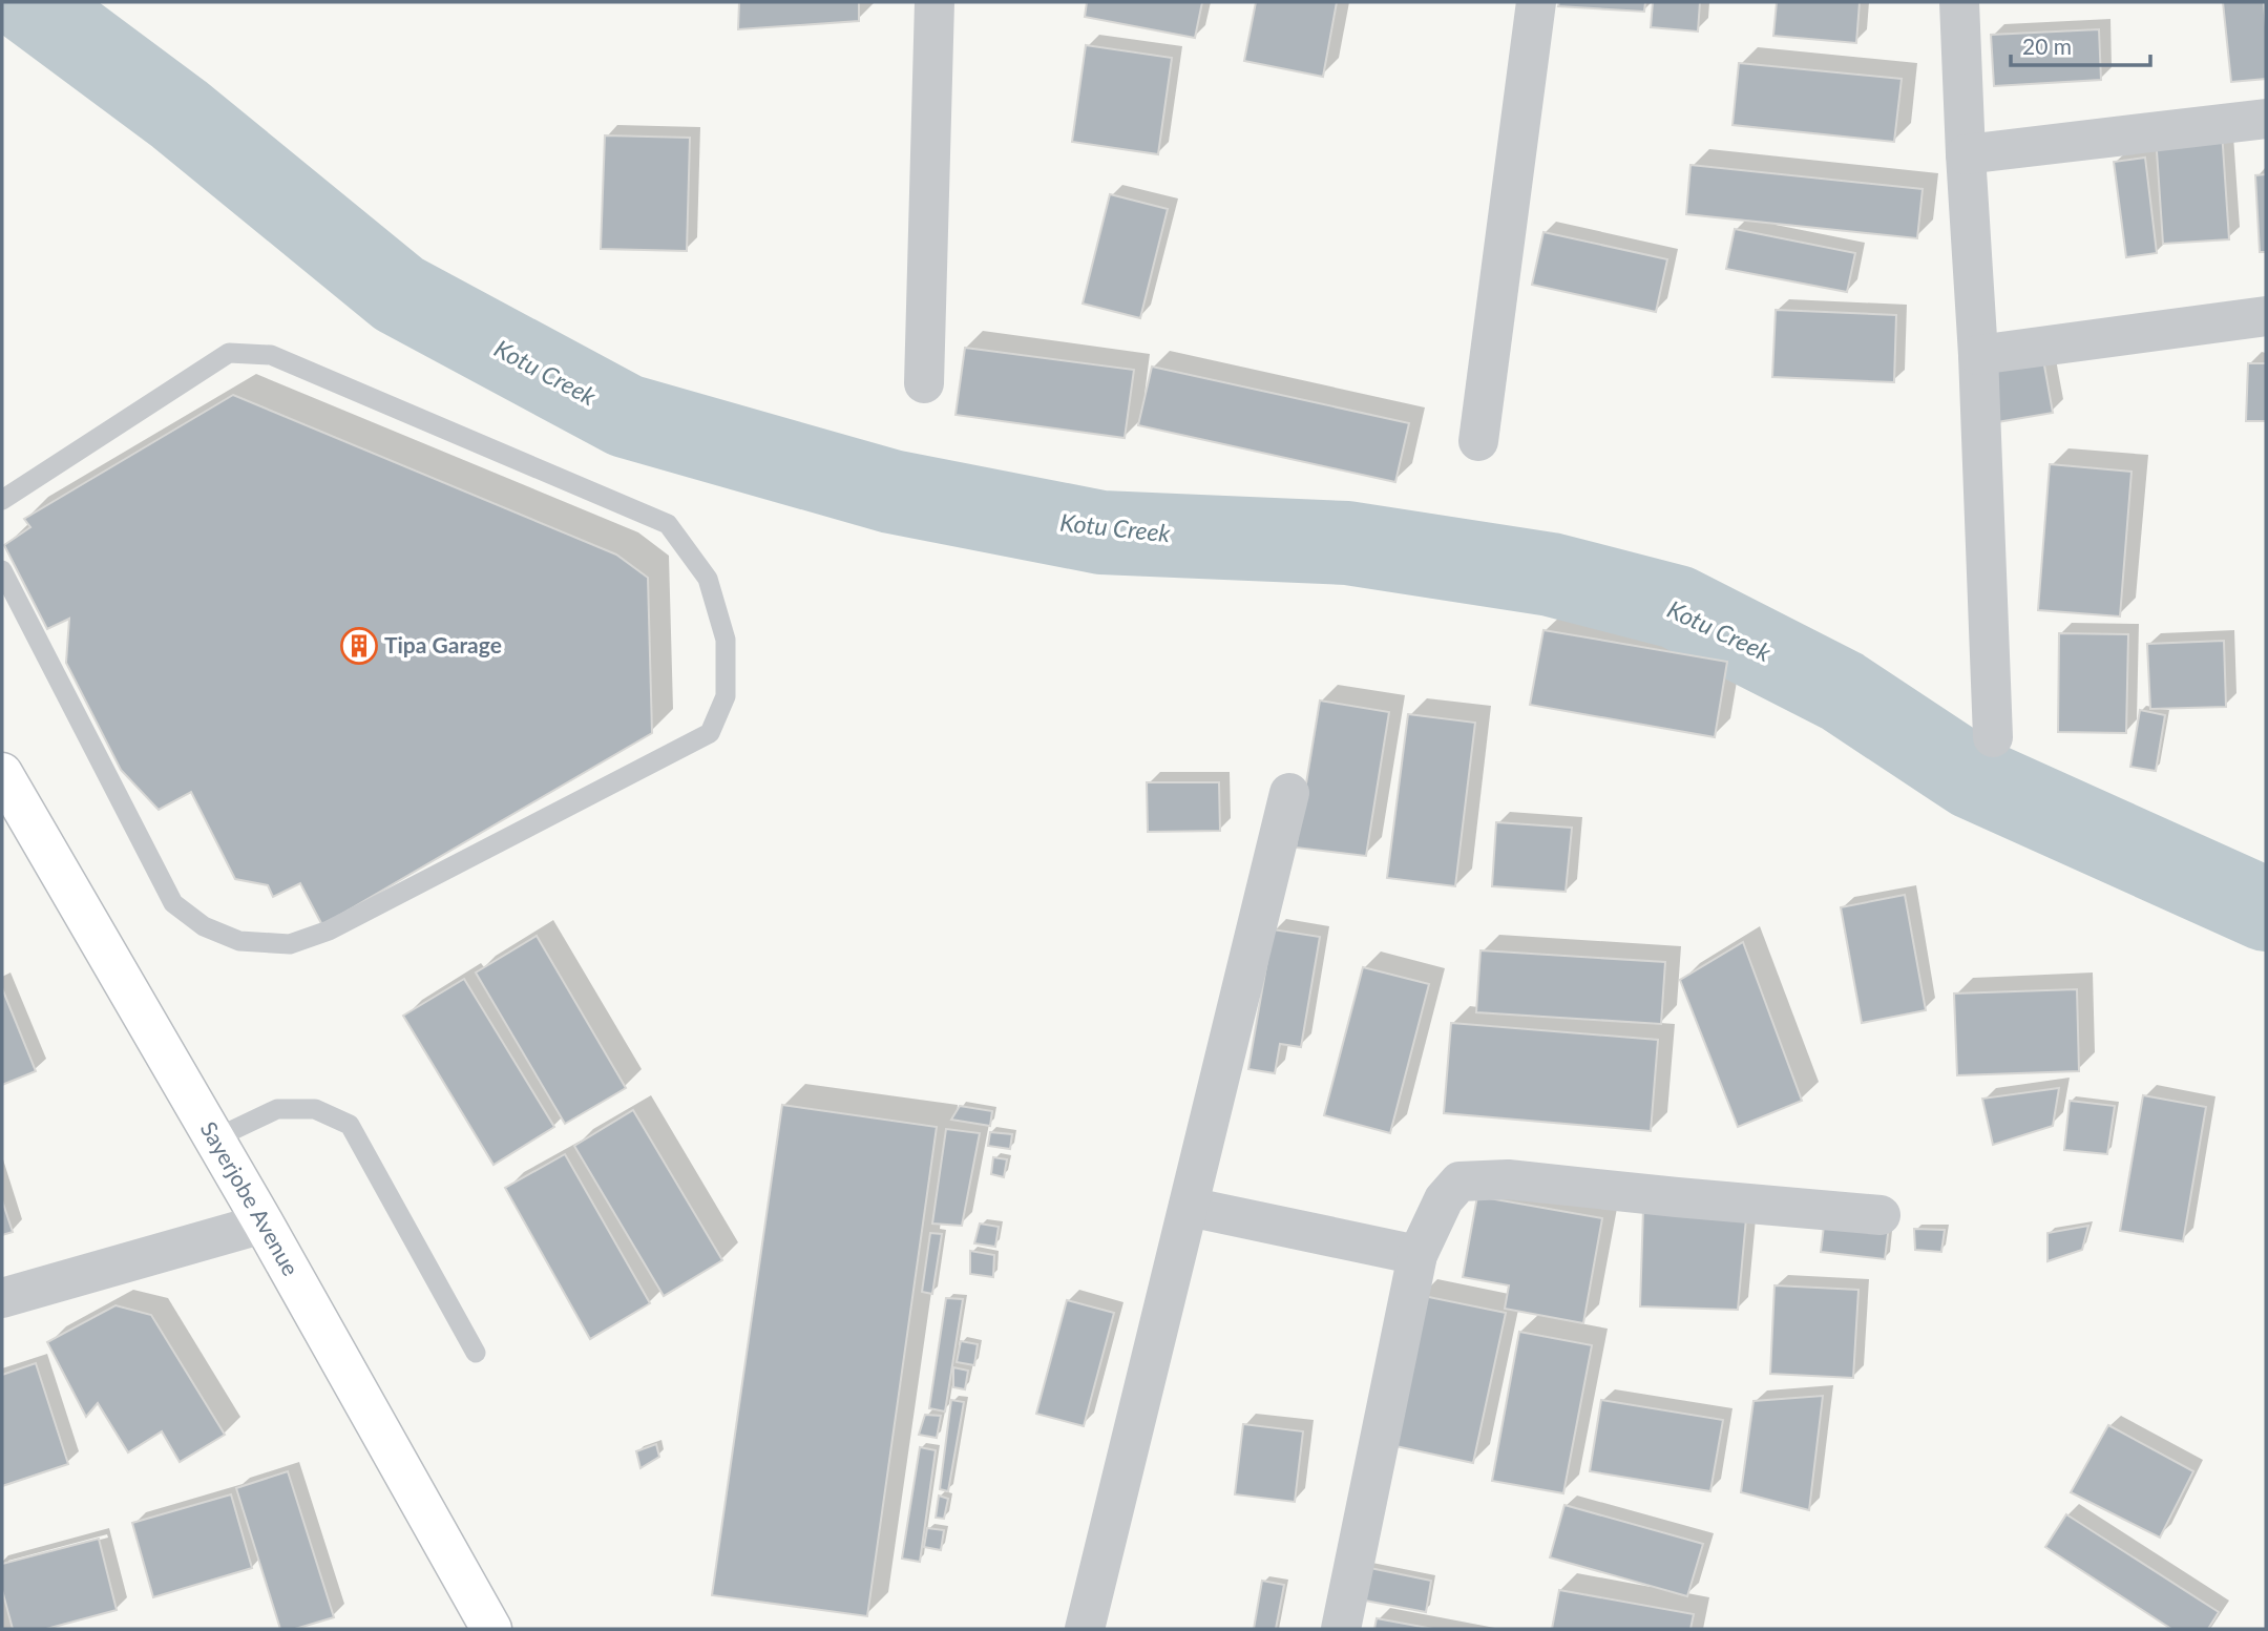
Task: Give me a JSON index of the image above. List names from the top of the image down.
{
  "streets": {
    "main road": ["Sayerjobe Avenue"]
  },
  "water": ["Kotu Creek"],
  "places": {
    "building": ["Tipa Garage"]
  },
  "scale_bar": "20 m"
}
